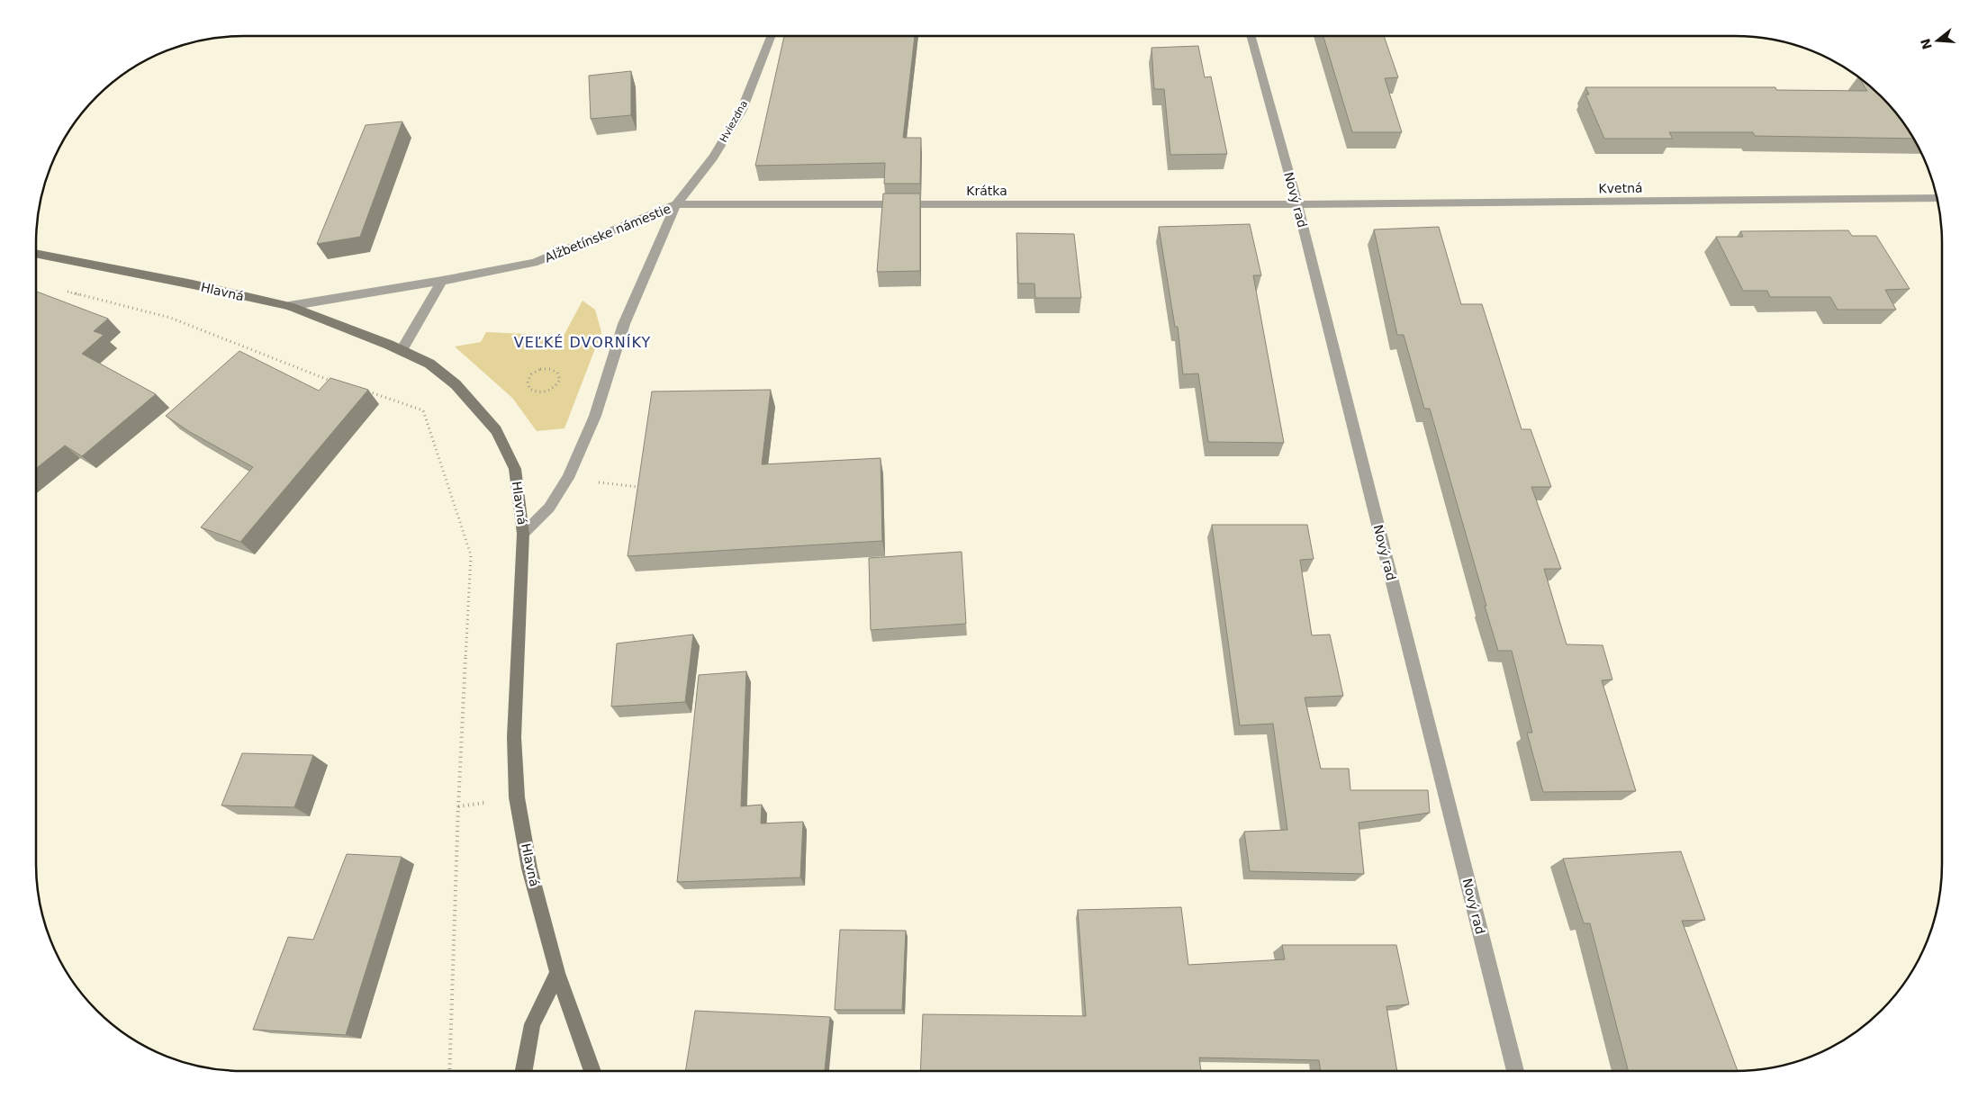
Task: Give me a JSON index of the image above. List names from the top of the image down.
{
  "streets": {
    "main road": ["Hlavná"],
    "street": [
      "Hviezdna",
      "Kvetná",
      "Krátka",
      "Nový rad",
      "Alžbetínske námestie"
    ]
  },
  "crossings": [
    ["Hviezdna", "Krátka"],
    ["Hviezdna", "Alžbetínske námestie"],
    ["Kvetná", "Krátka"],
    ["Kvetná", "Nový rad"],
    ["Krátka", "Nový rad"],
    ["Krátka", "Alžbetínske námestie"],
    ["Alžbetínske námestie", "Hlavná"]
  ],
  "districts": ["VEĽKÉ DVORNÍKY"],
  "north": "left"
}
